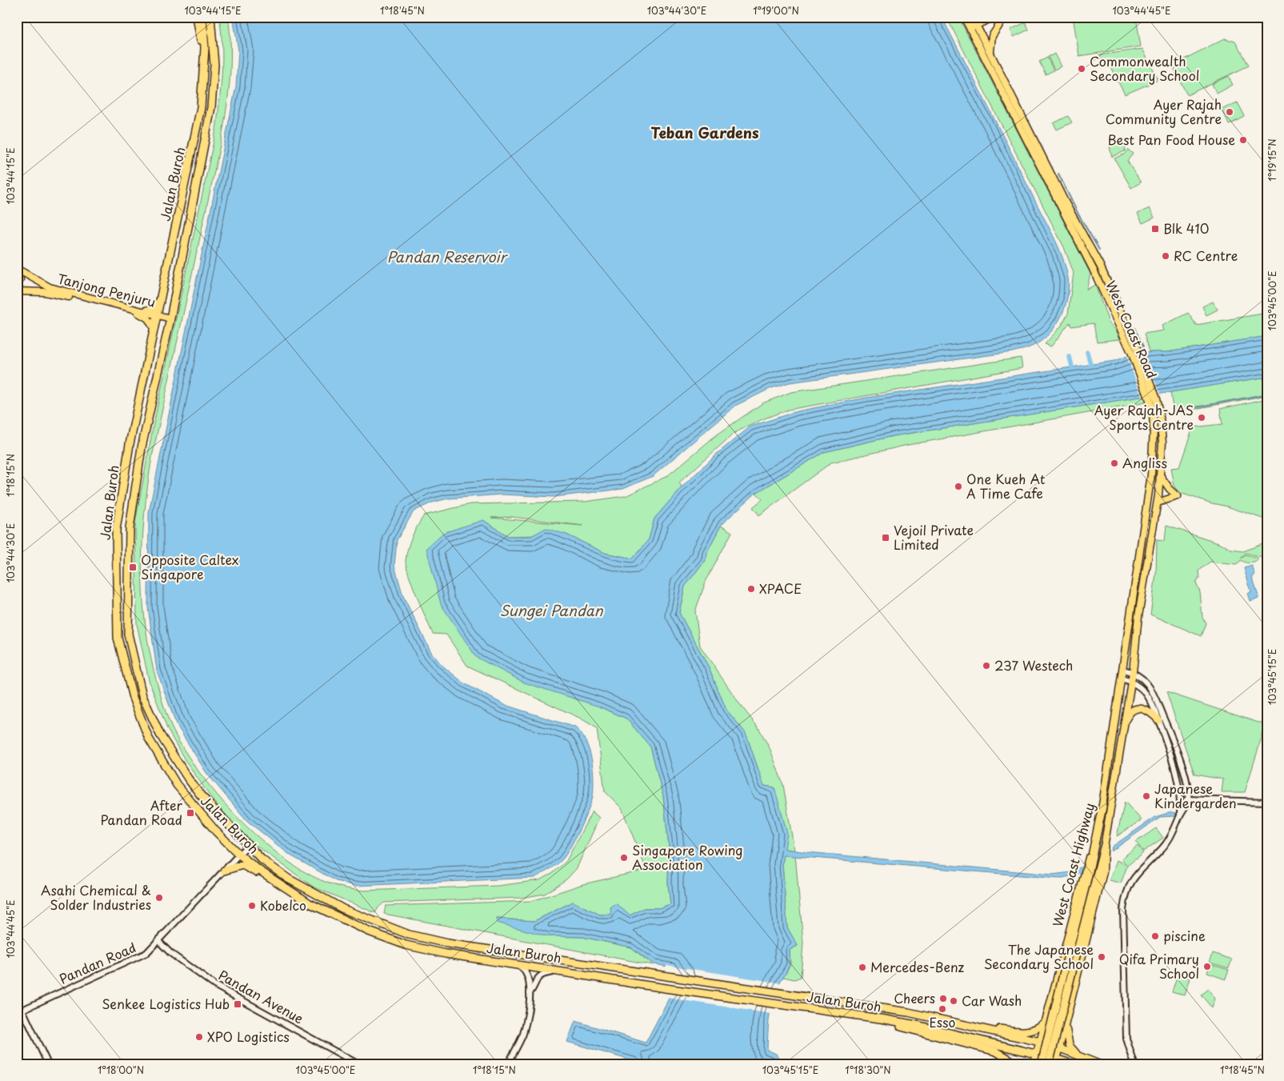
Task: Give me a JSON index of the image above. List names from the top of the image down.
{
  "streets": {
    "highway": ["Jalan Buroh", "West Coast Highway"],
    "main road": ["Tanjong Penjuru", "West Coast Road"],
    "street": ["Pandan Road", "Pandan Avenue"]
  },
  "crossings": [
    ["Jalan Buroh", "Tanjong Penjuru"],
    ["Jalan Buroh", "West Coast Highway"],
    ["Jalan Buroh", "Pandan Road"],
    ["West Coast Road", "West Coast Highway"],
    ["Pandan Road", "Pandan Avenue"]
  ],
  "districts": ["Teban Gardens"],
  "water": ["Pandan Reservoir", "Sungei Pandan"],
  "places": {
    "other": [
      "Commonwealth Secondary School",
      "Ayer Rajah Community Centre",
      "Best Pan Food House",
      "RC Centre",
      "Ayer Rajah-JAS Sports Centre",
      "Angliss",
      "One Kueh At A Time Cafe",
      "XPACE",
      "237 Westech",
      "Japanese Kindergarden",
      "Singapore Rowing Association",
      "Asahi Chemical & Solder Industries",
      "Kobelco",
      "piscine",
      "The Japanese Secondary School",
      "Qifa Primary School",
      "Mercedes-Benz",
      "Cheers",
      "Car Wash",
      "Esso",
      "XPO Logistics"
    ],
    "transit": [
      "Blk 410",
      "Vejoil Private Limited",
      "Opposite Caltex Singapore",
      "After Pandan Road",
      "Senkee Logistics Hub"
    ]
  },
  "coordinates": [
    "103°44'15\"E",
    "1°18'45\"N",
    "103°44'30\"E",
    "1°19'00\"N",
    "103°44'45\"E",
    "1°19'15\"N",
    "103°45'00\"E",
    "1°18'15\"N",
    "103°45'15\"E",
    "1°18'00\"N",
    "1°18'30\"N"
  ]
}
